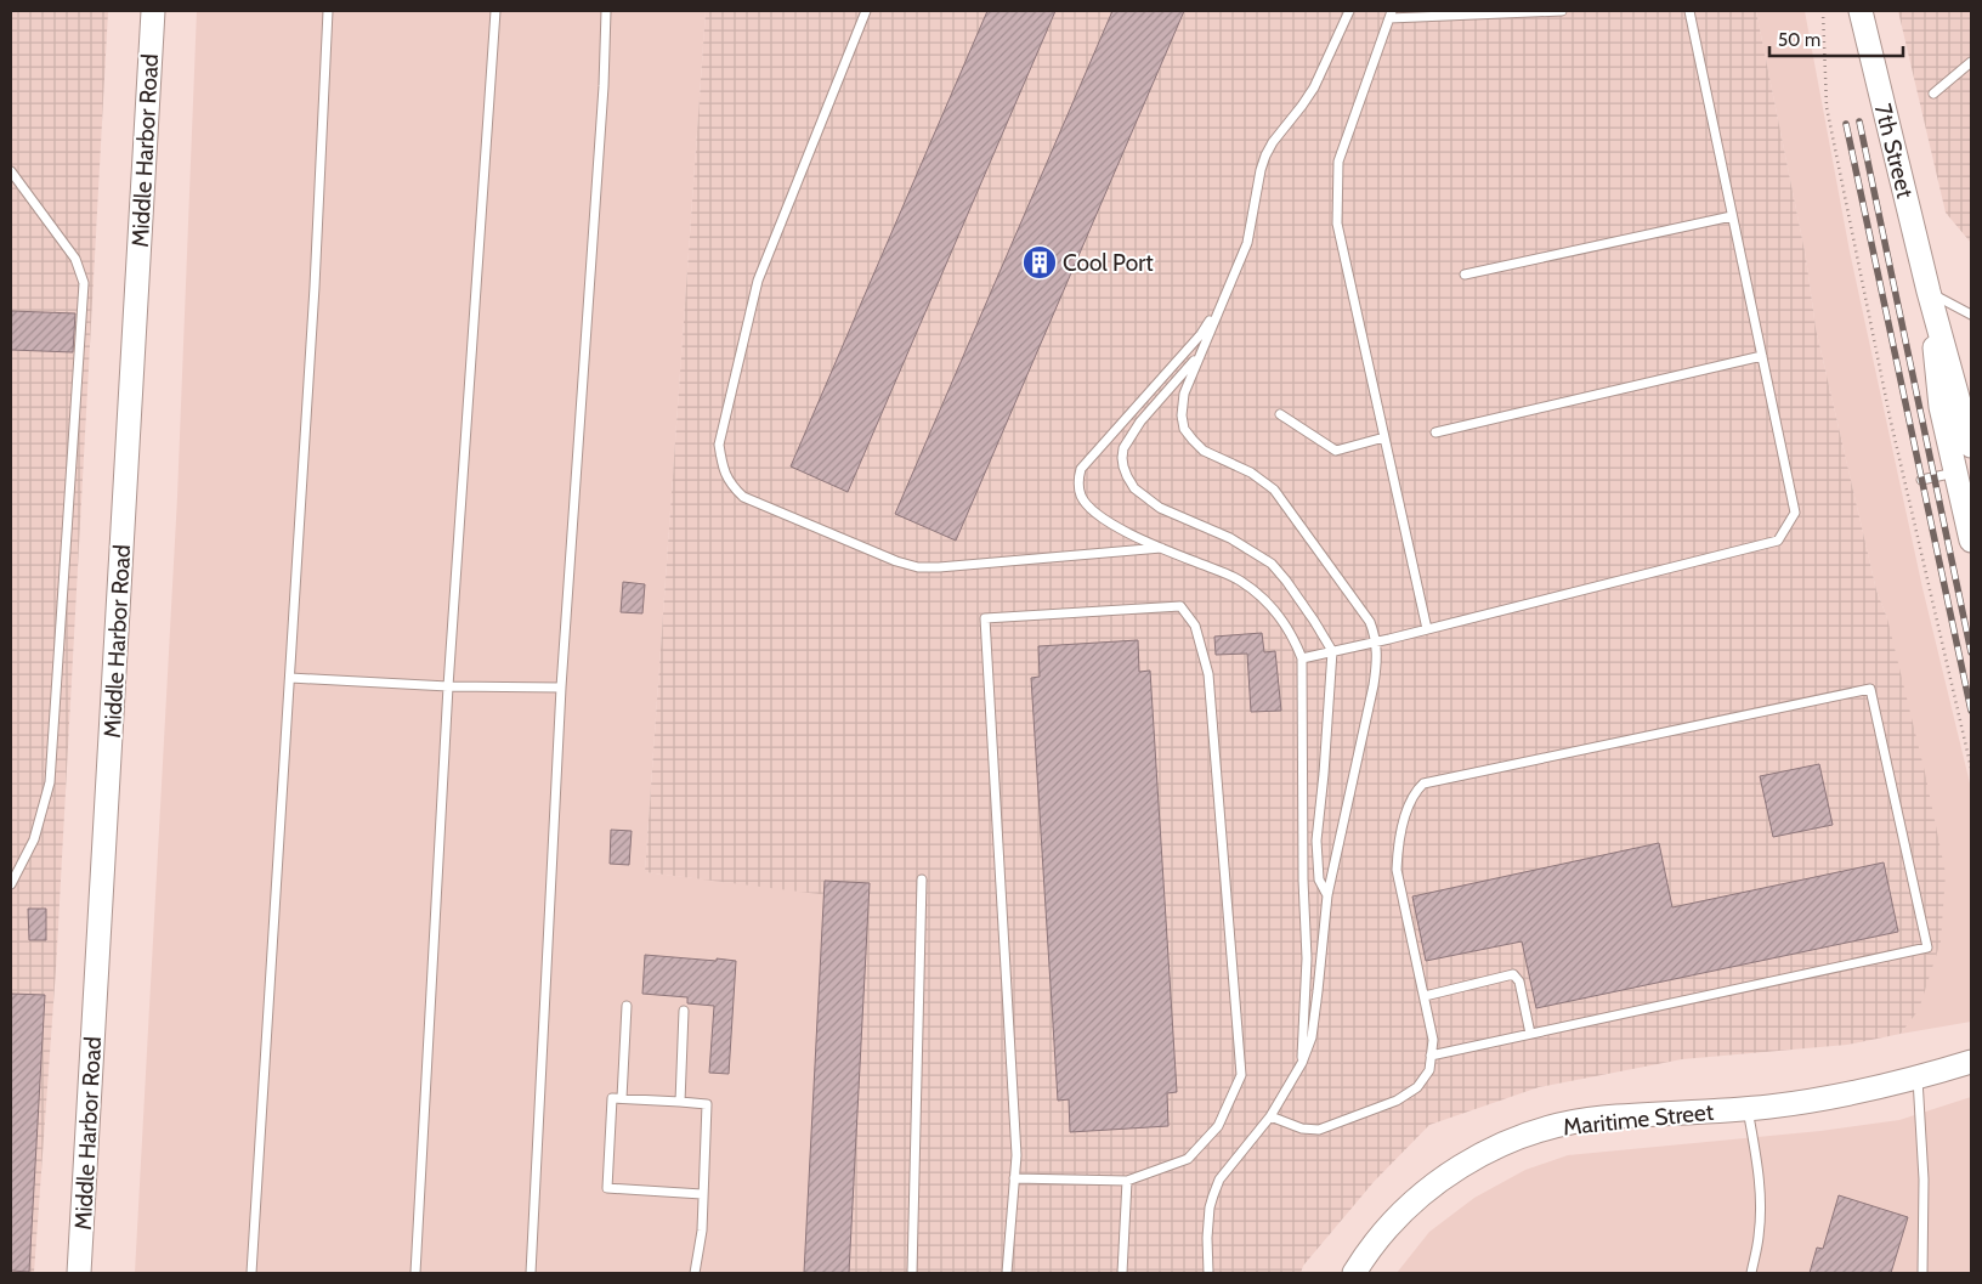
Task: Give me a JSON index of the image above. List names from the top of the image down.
{
  "streets": {
    "main road": ["Middle Harbor Road", "7th Street", "Maritime Street"]
  },
  "places": {
    "building": ["Cool Port"]
  },
  "scale_bar": "50 m"
}
